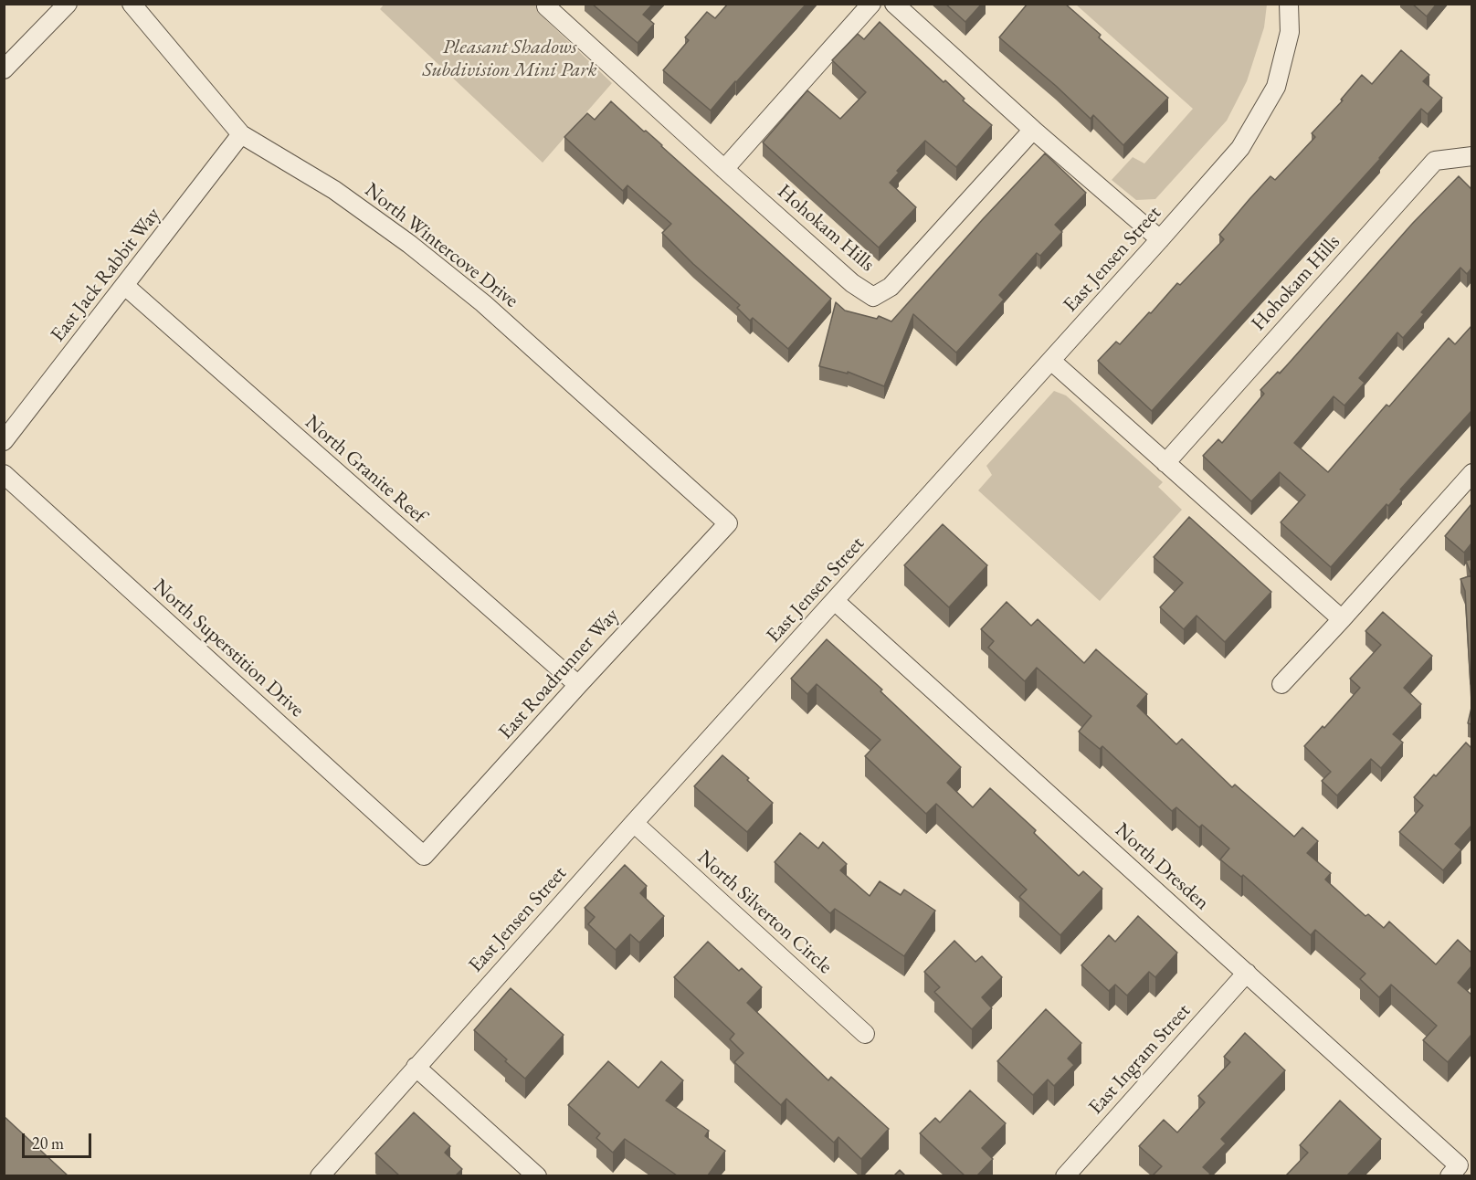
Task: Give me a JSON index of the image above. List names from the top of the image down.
{
  "streets": {
    "street": [
      "Hohokam Hills",
      "North Wintercove Drive",
      "East Jensen Street",
      "East Jack Rabbit Way",
      "North Granite Reef",
      "North Superstition Drive",
      "East Roadrunner Way",
      "North Dresden",
      "North Silverton Circle",
      "East Ingram Street"
    ]
  },
  "crossings": [
    ["North Wintercove Drive", "East Jack Rabbit Way"],
    ["North Wintercove Drive", "East Roadrunner Way"],
    ["East Jensen Street", "North Dresden"],
    ["East Jensen Street", "North Silverton Circle"],
    ["East Jack Rabbit Way", "North Granite Reef"],
    ["North Granite Reef", "East Roadrunner Way"],
    ["North Superstition Drive", "East Roadrunner Way"],
    ["North Dresden", "East Ingram Street"]
  ],
  "parks": ["Pleasant Shadows Subdivision Mini Park"],
  "scale_bar": "20 m"
}
